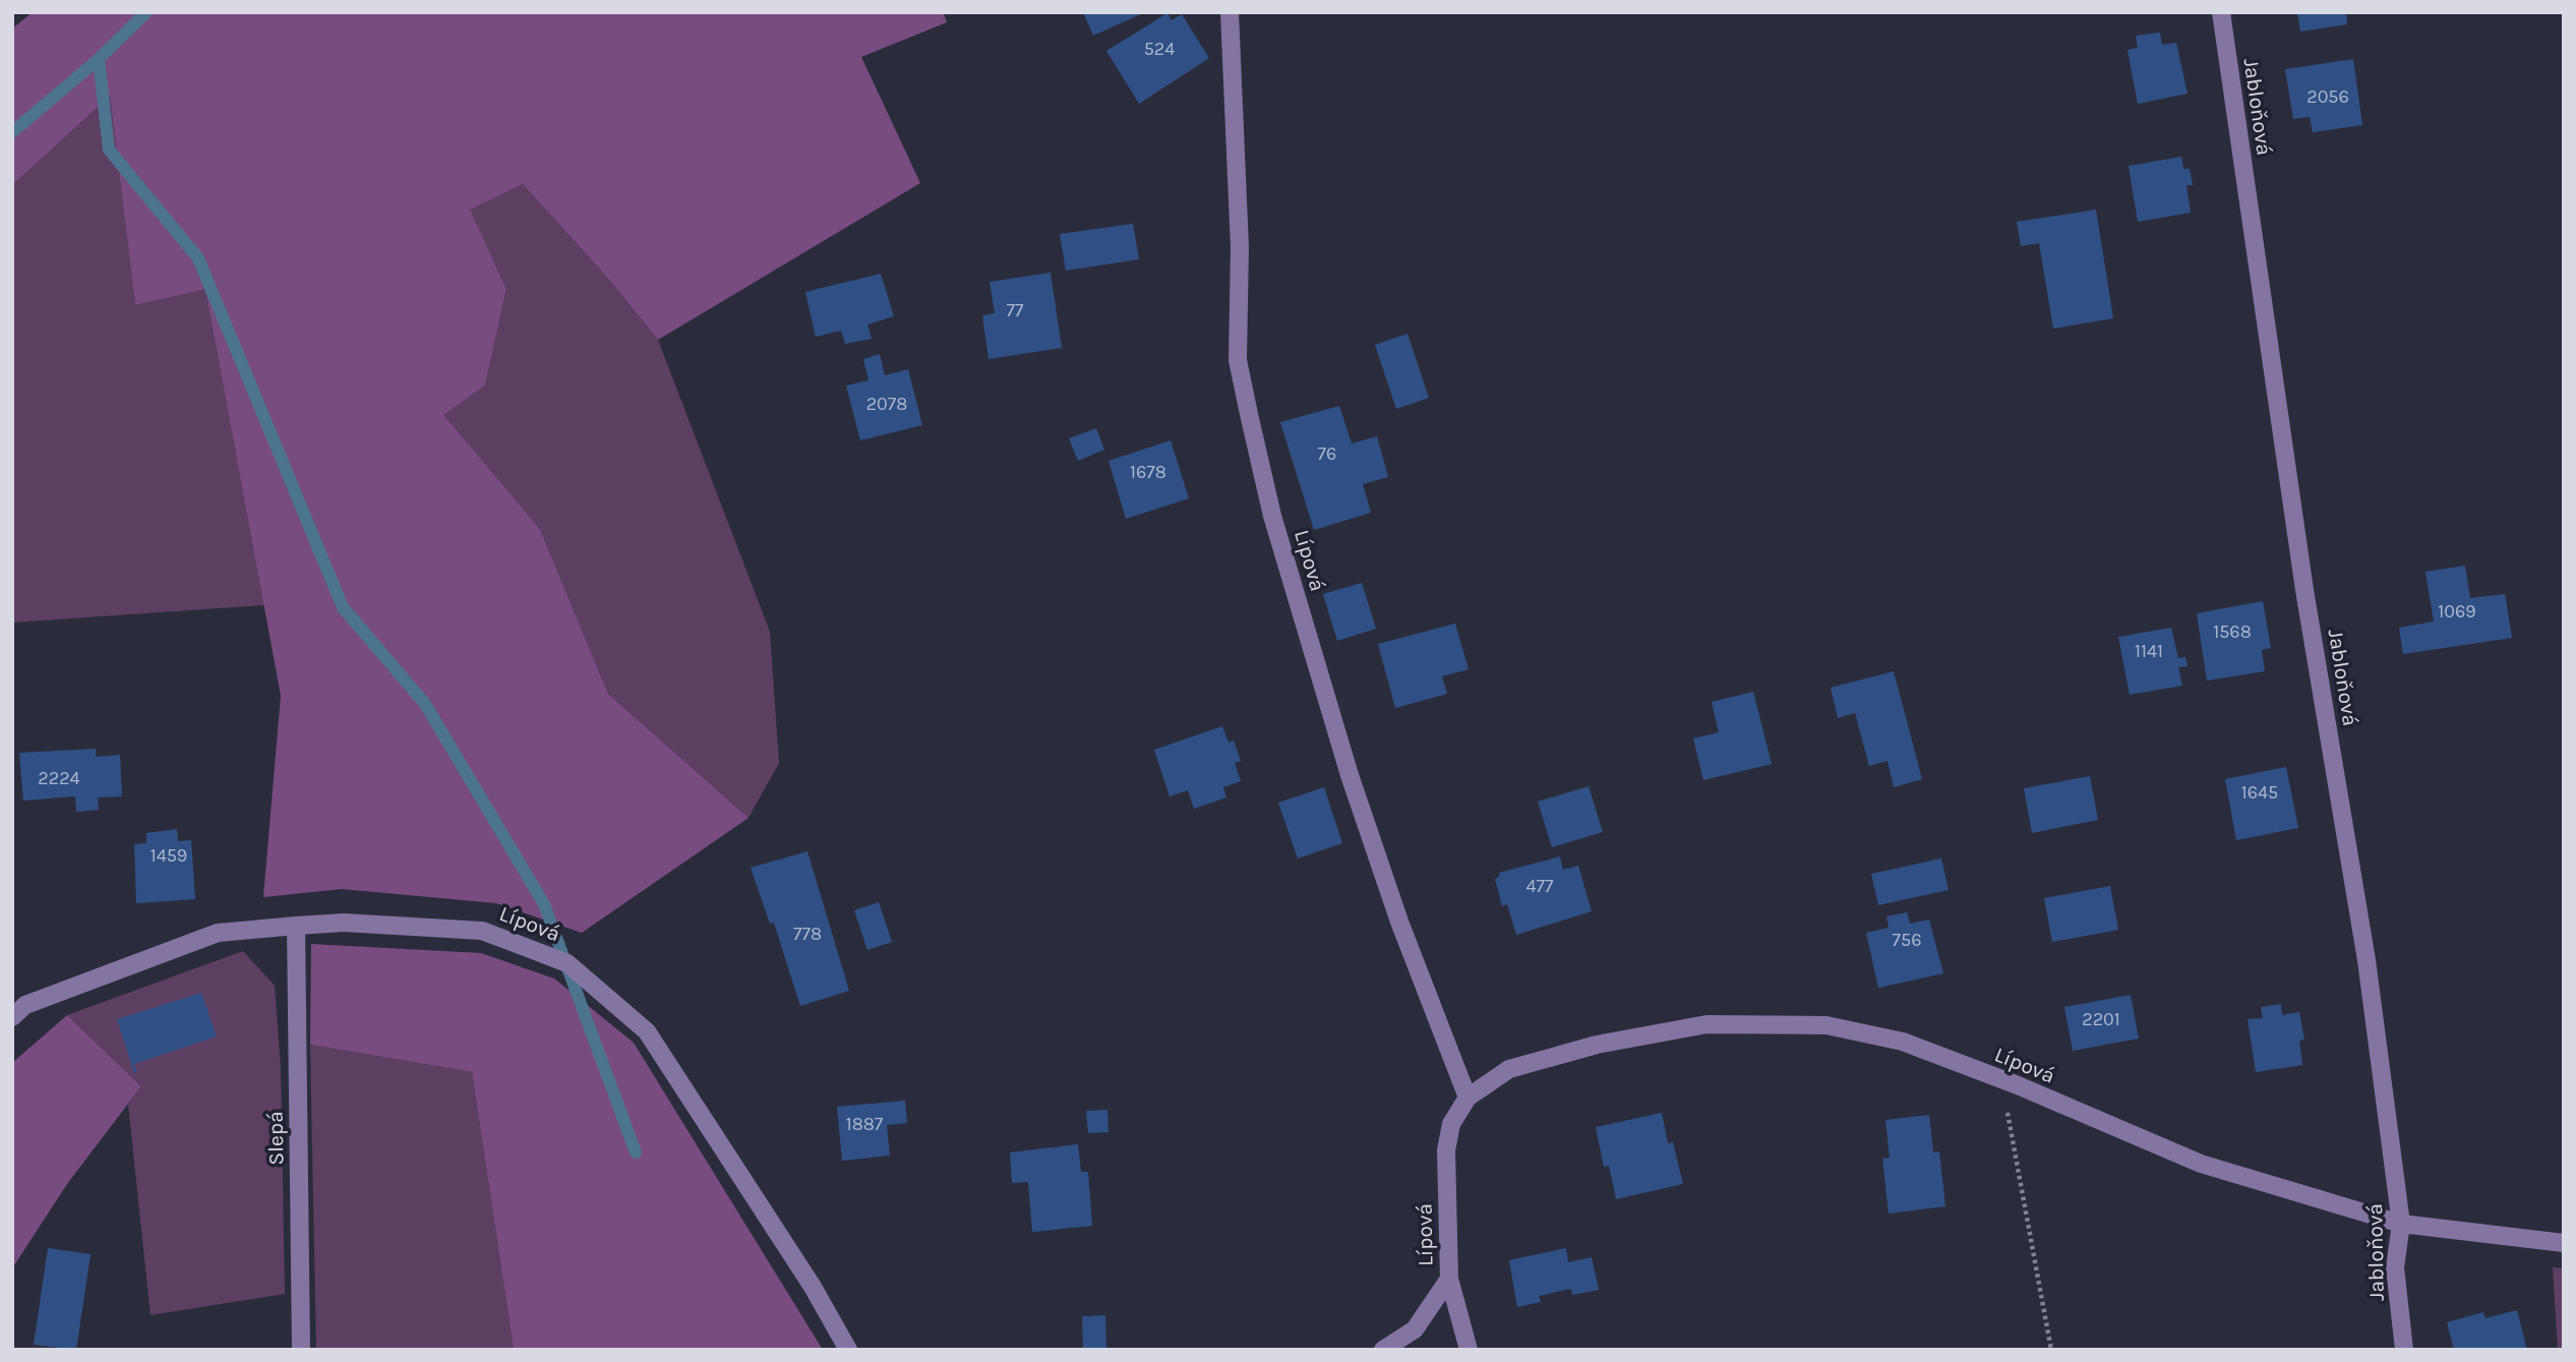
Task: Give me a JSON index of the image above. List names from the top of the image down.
{
  "streets": {
    "street": ["Jabloňová", "Lípová", "Slepá"]
  },
  "crossings": [
    ["Jabloňová", "Lípová"],
    ["Lípová", "Slepá"]
  ],
  "house_numbers": [
    "524",
    "2056",
    "77",
    "2078",
    "76",
    "1678",
    "1069",
    "1568",
    "1141",
    "2224",
    "1645",
    "1459",
    "477",
    "778",
    "756",
    "2201",
    "1887"
  ]
}
